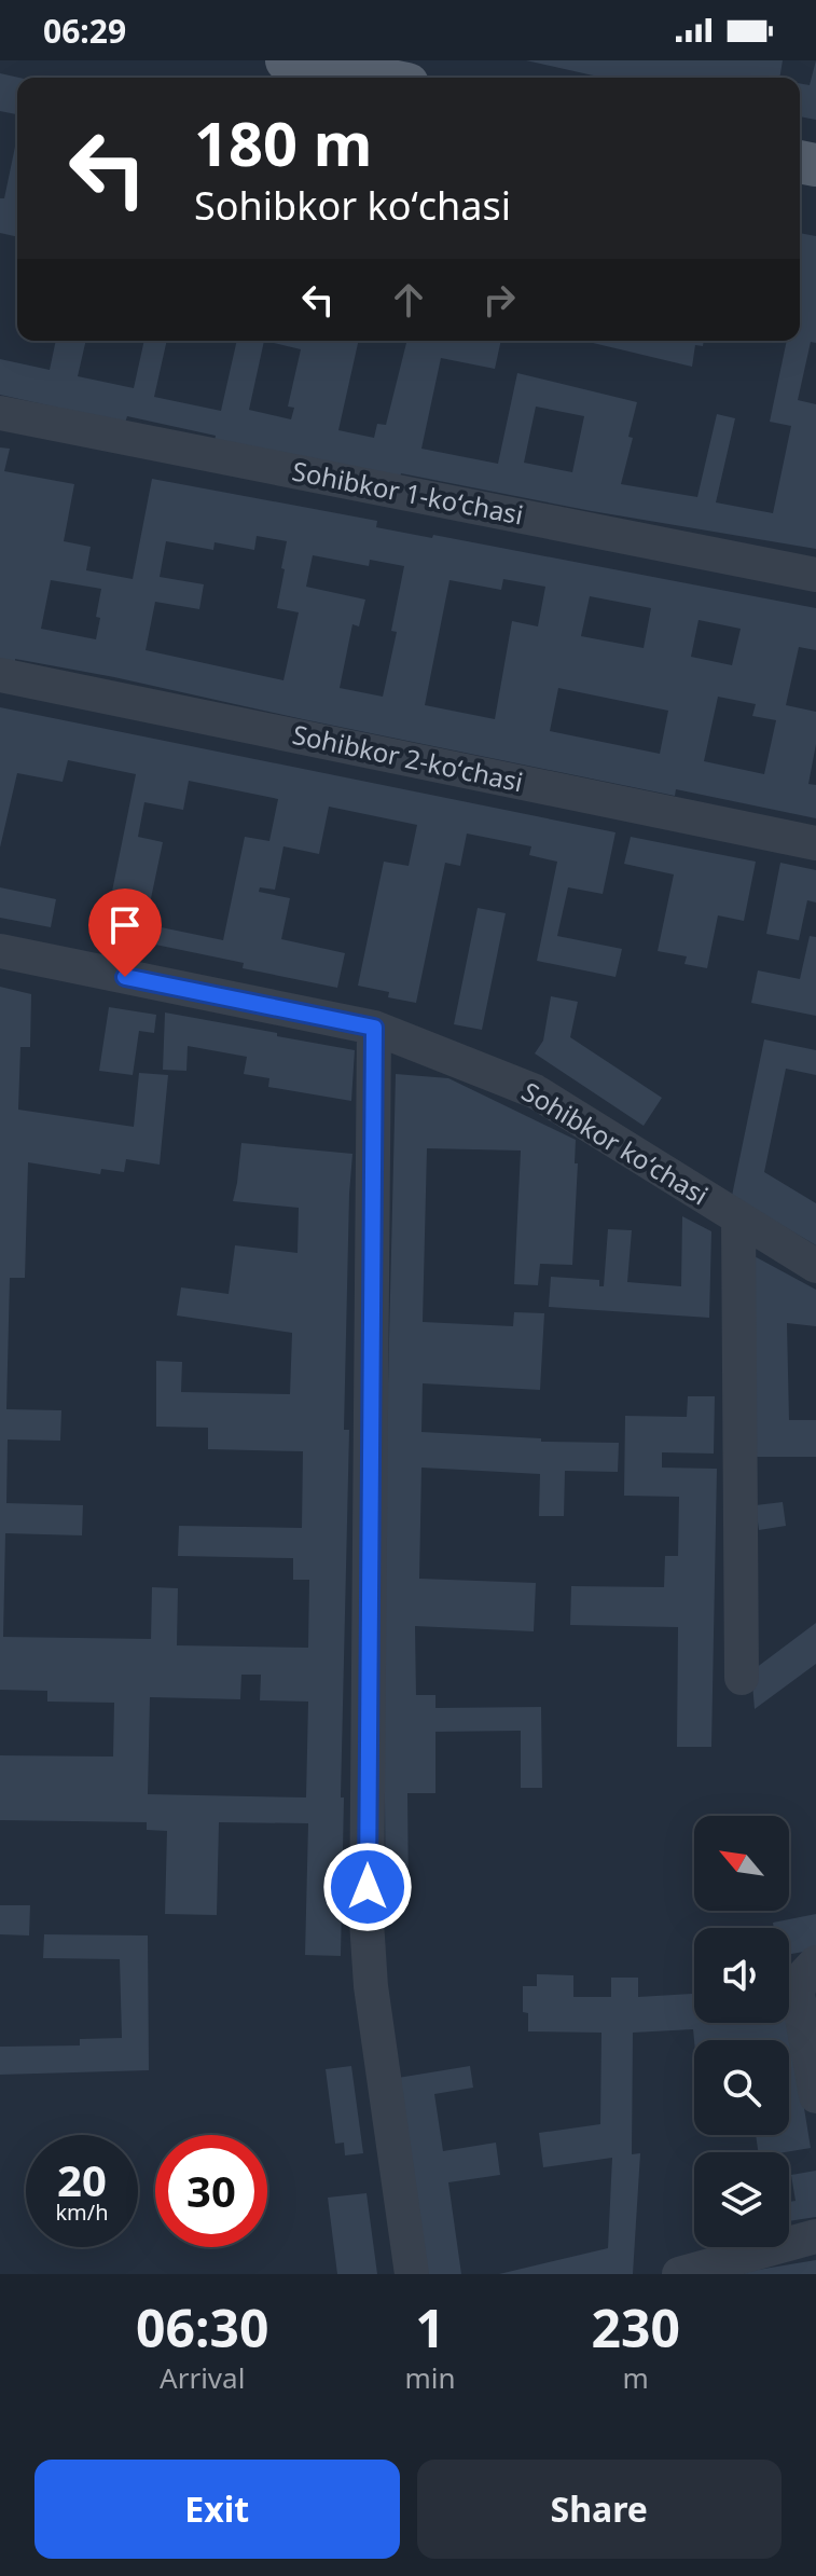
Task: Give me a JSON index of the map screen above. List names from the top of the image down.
{
  "streets": {
    "street": ["Sohibkor 1-koʻchasi", "Sohibkor 2-koʻchasi", "Sohibkor koʻchasi"]
  },
  "north": "top left",
  "page": {
    "status": "06:29",
    "turn": ["180 m", "Sohibkor koʻchasi"],
    "speed": "20 km/h",
    "limit": "30",
    "eta": [
      "06:30",
      "Arrival",
      "1",
      "min",
      "230",
      "m"
    ],
    "buttons": ["Exit", "Share"]
  }
}
